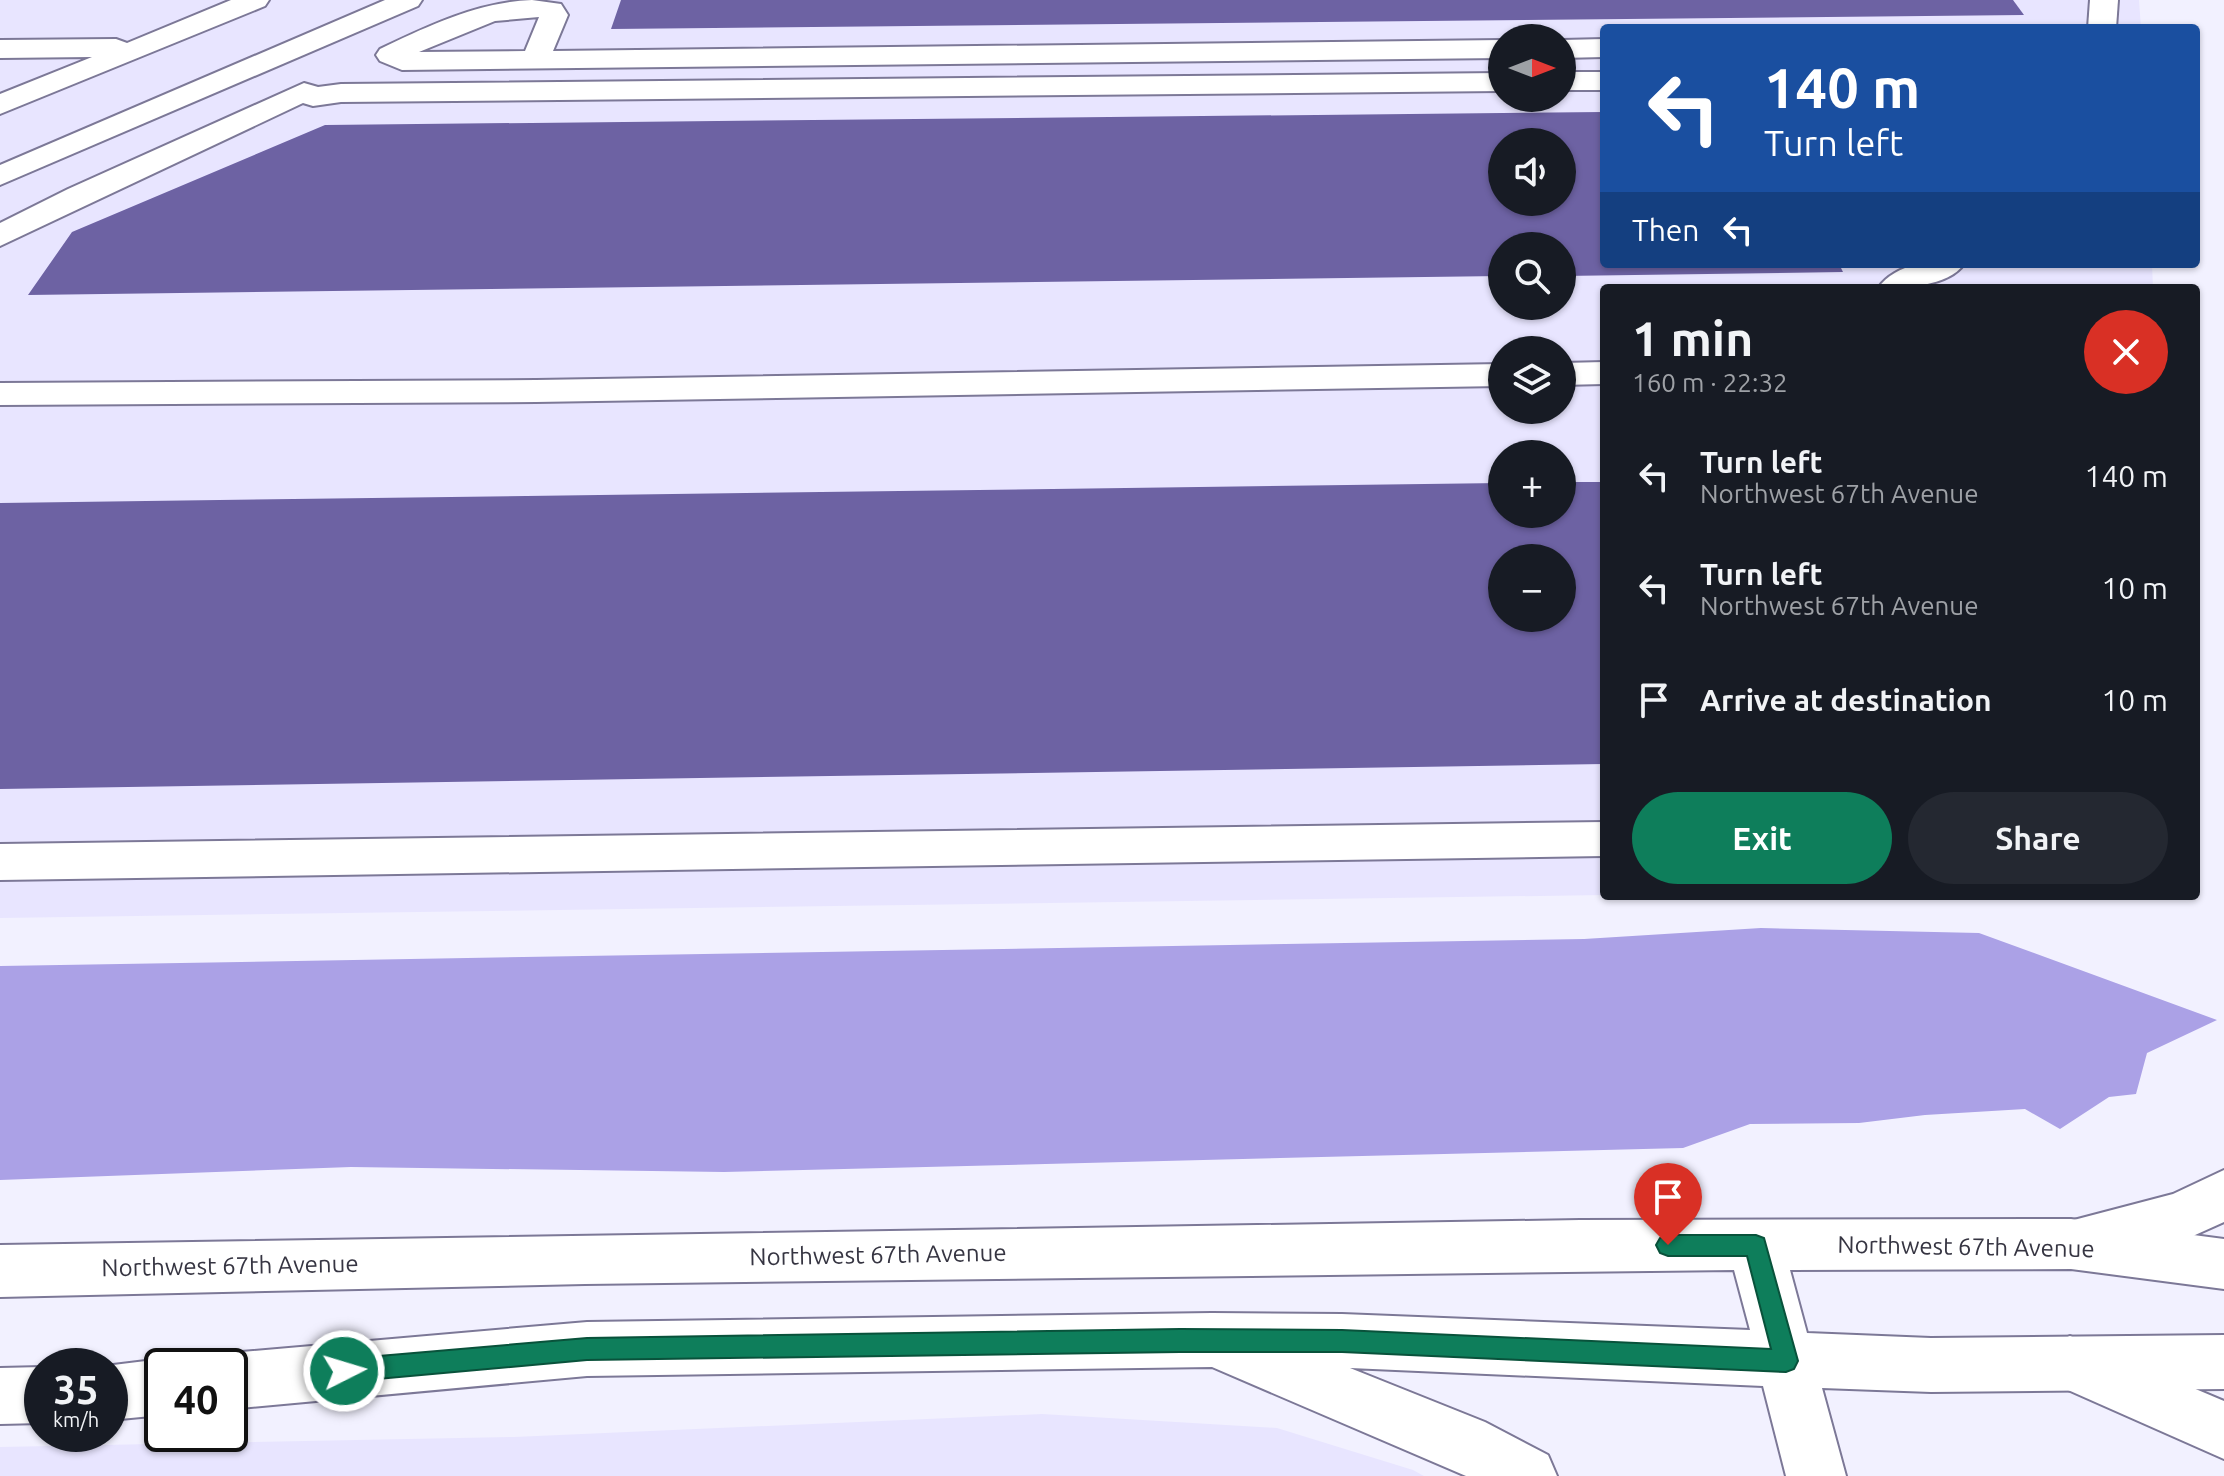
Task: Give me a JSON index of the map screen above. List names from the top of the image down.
{
  "streets": {
    "street": ["Northwest 67th Avenue"]
  },
  "north": "right",
  "page": {
    "map_buttons": ["+", "−"],
    "turn": ["140 m", "Turn left"],
    "then": "Then",
    "heading": ["1 min", "160 m · 22:32"],
    "list": [
      {
        "name": "Turn left",
        "note": "Northwest 67th Avenue",
        "value": "140 m"
      },
      {
        "name": "Turn left",
        "note": "Northwest 67th Avenue",
        "value": "10 m"
      },
      {
        "name": "Arrive at destination",
        "value": "10 m"
      }
    ],
    "buttons": ["Exit", "Share"],
    "speed": "35 km/h",
    "limit": "40"
  }
}
